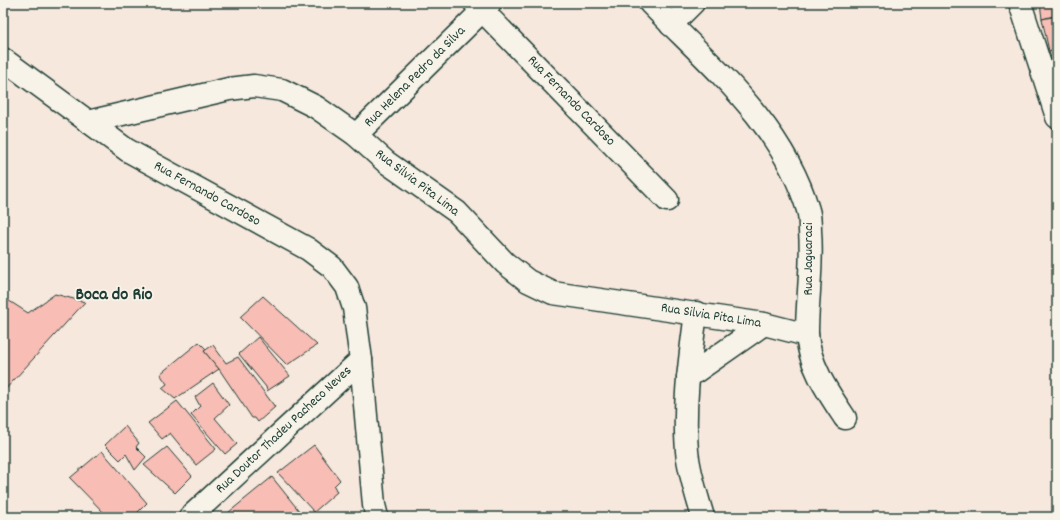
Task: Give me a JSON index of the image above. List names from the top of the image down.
{
  "streets": {
    "street": [
      "Rua Helena Pedro da Silva",
      "Rua Fernando Cardoso",
      "Rua Silvia Pita Lima",
      "Rua Jaguaraci",
      "Rua Doutor Thadeu Pacheco Neves"
    ]
  },
  "crossings": [
    ["Rua Helena Pedro da Silva", "Rua Fernando Cardoso"],
    ["Rua Helena Pedro da Silva", "Rua Silvia Pita Lima"],
    ["Rua Fernando Cardoso", "Rua Silvia Pita Lima"],
    ["Rua Fernando Cardoso", "Rua Doutor Thadeu Pacheco Neves"],
    ["Rua Silvia Pita Lima", "Rua Jaguaraci"]
  ],
  "districts": ["Boca do Rio"]
}
